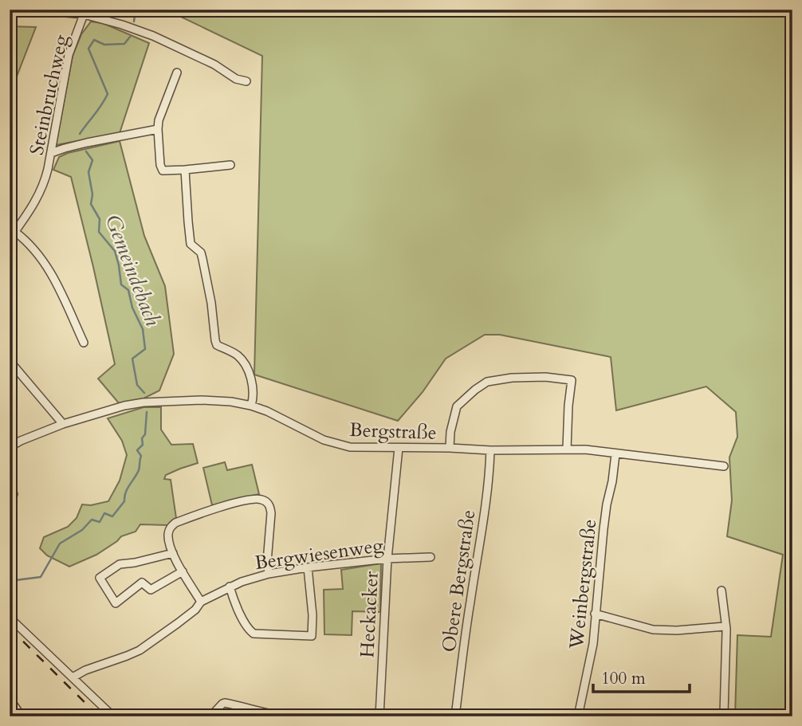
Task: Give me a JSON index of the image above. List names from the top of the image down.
{
  "streets": {
    "street": [
      "Steinbruchweg",
      "Bergstraße",
      "Bergwiesenweg",
      "Obere Bergstraße",
      "Weinbergstraße",
      "Heckacker"
    ]
  },
  "crossings": [
    ["Bergstraße", "Obere Bergstraße"],
    ["Bergstraße", "Weinbergstraße"],
    ["Bergstraße", "Heckacker"],
    ["Bergwiesenweg", "Heckacker"]
  ],
  "water": ["Gemeindebach"],
  "scale_bar": "100 m"
}
